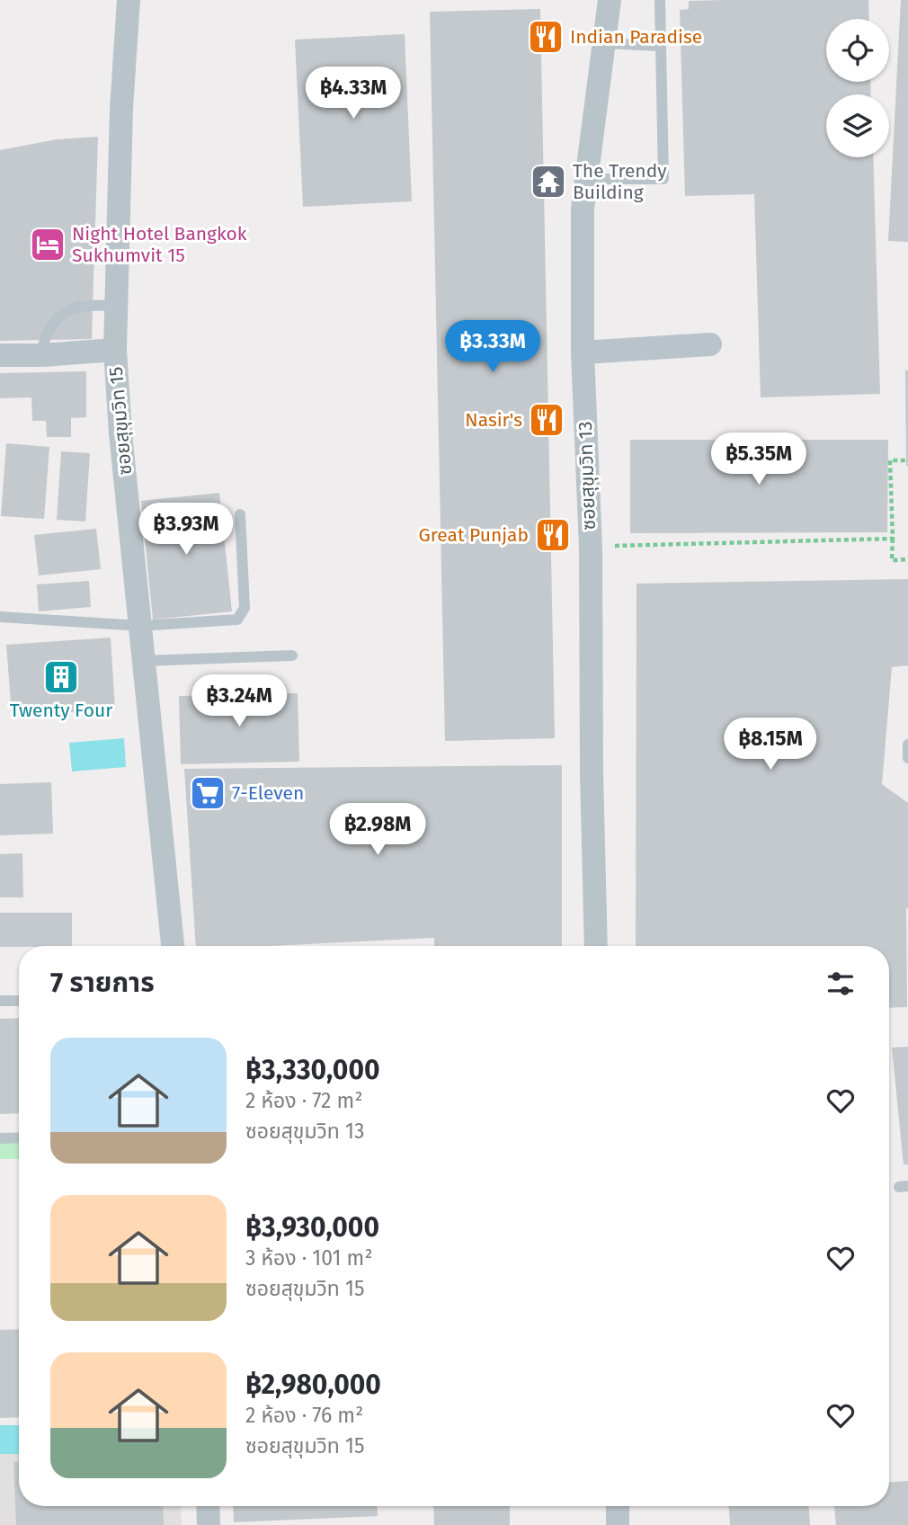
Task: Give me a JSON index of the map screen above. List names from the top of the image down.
{
  "streets": {
    "street": ["ซอยสุขุมวิท 15", "ซอยสุขุมวิท 13"]
  },
  "places": {
    "restaurant": ["Indian Paradise", "Nasir's", "Great Punjab"],
    "temple": ["The Trendy Building"],
    "hotel": ["Night Hotel Bangkok Sukhumvit 15"],
    "building": ["Twenty Four"],
    "supermarket": ["7-Eleven"]
  },
  "page": {
    "price": [
      "฿4.33M",
      "฿3.33M",
      "฿5.35M",
      "฿3.93M",
      "฿3.24M",
      "฿8.15M",
      "฿2.98M"
    ],
    "heading": "7 รายการ",
    "list": [
      {
        "name": "฿3,330,000",
        "note": "2 ห้อง · 72 m² · ซอยสุขุมวิท 13"
      },
      {
        "name": "฿3,930,000",
        "note": "3 ห้อง · 101 m² · ซอยสุขุมวิท 15"
      },
      {
        "name": "฿2,980,000",
        "note": "2 ห้อง · 76 m² · ซอยสุขุมวิท 15"
      }
    ]
  }
}
